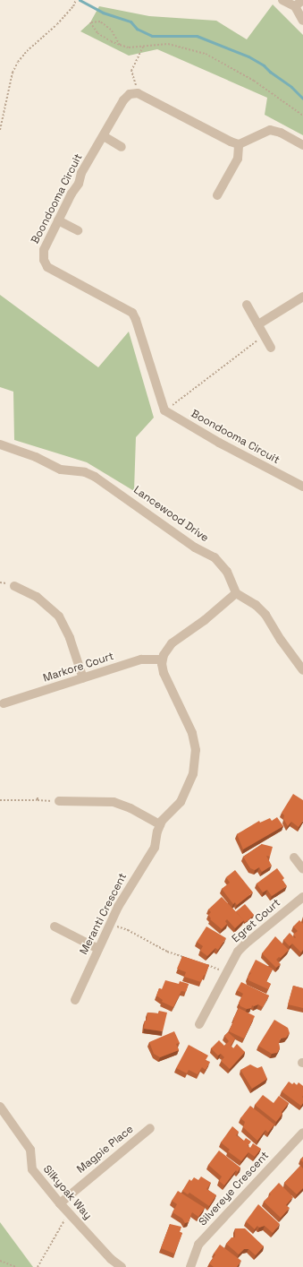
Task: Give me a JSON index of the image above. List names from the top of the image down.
{
  "streets": {
    "street": [
      "Boondooma Circuit",
      "Lancewood Drive",
      "Markore Court",
      "Meranti Crescent",
      "Egret Court",
      "Magpie Place",
      "Silvereye Crescent",
      "Silkyoak Way"
    ]
  },
  "crossings": [
    ["Magpie Place", "Silkyoak Way"]
  ]
}
